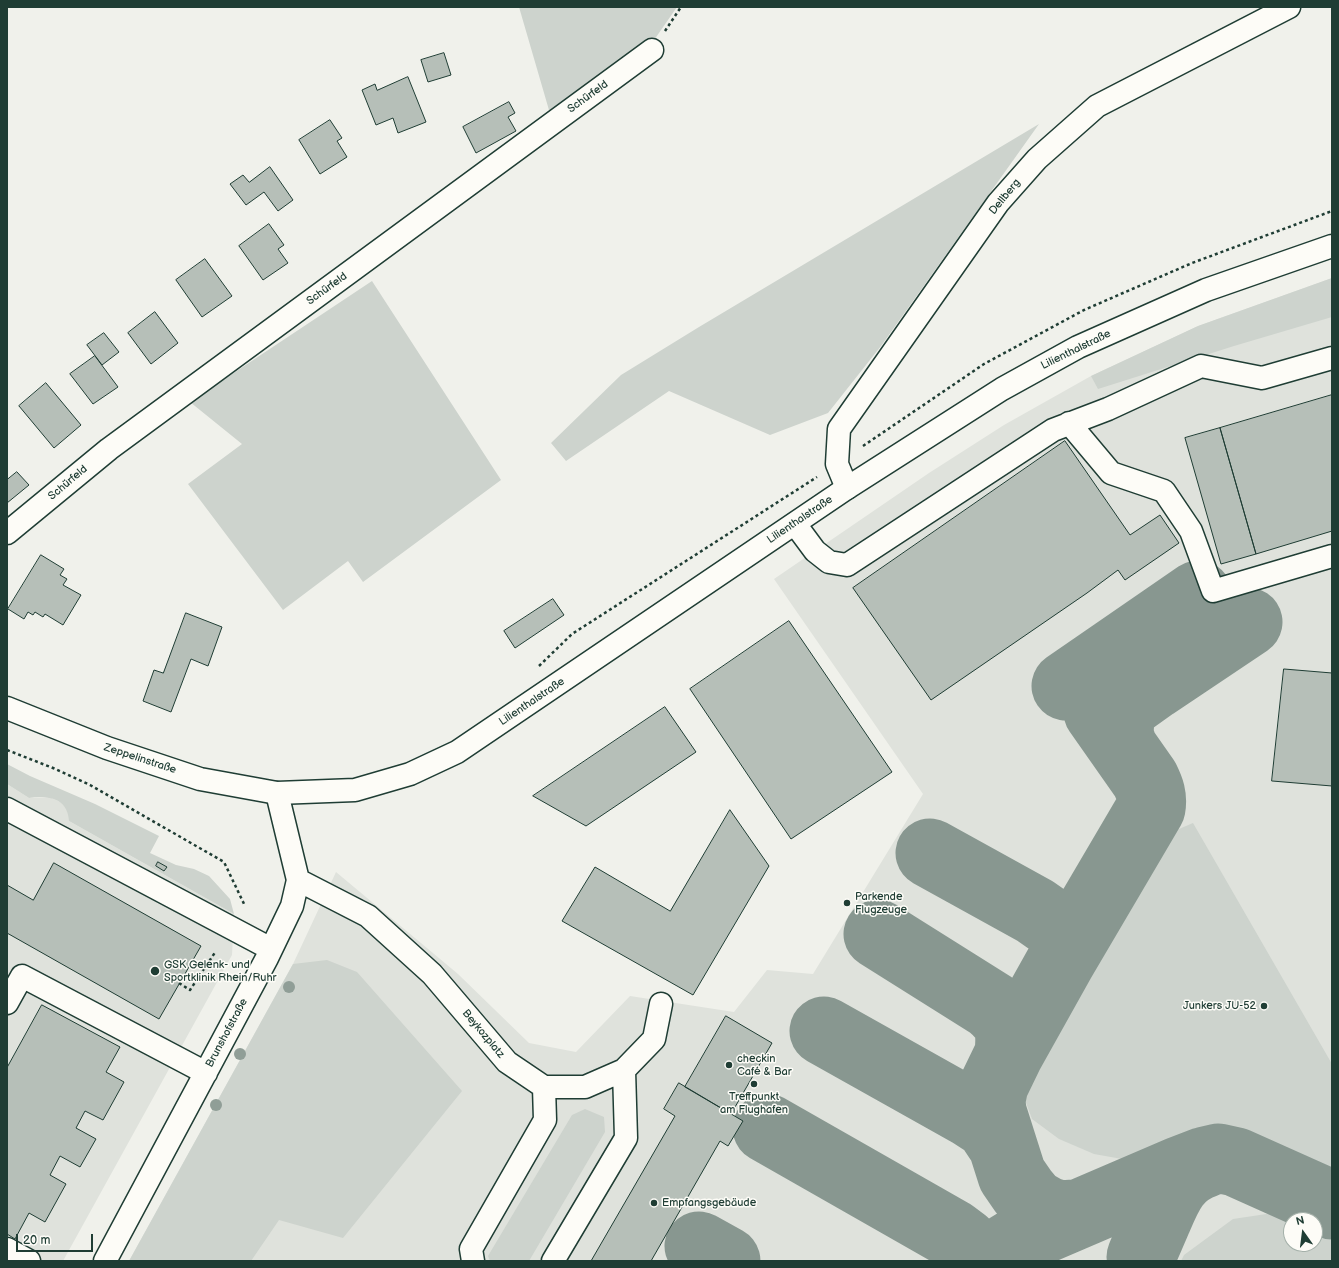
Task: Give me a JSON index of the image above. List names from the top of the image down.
{
  "streets": {
    "street": [
      "Schürfeld",
      "Dellberg",
      "Lilienthalstraße",
      "Zeppelinstraße",
      "Brunshofstraße",
      "Beykozplatz"
    ]
  },
  "crossings": [
    ["Dellberg", "Lilienthalstraße"],
    ["Lilienthalstraße", "Zeppelinstraße"],
    ["Lilienthalstraße", "Brunshofstraße"],
    ["Zeppelinstraße", "Brunshofstraße"],
    ["Brunshofstraße", "Beykozplatz"]
  ],
  "places": [
    "Parkende Flugzeuge",
    "GSK Gelenk- und Sportklinik Rhein/Ruhr",
    "Junkers JU-52",
    "checkin Café & Bar",
    "Treffpunkt am Flughafen",
    "Empfangsgebäude"
  ],
  "scale_bar": "20 m",
  "north": "top"
}
